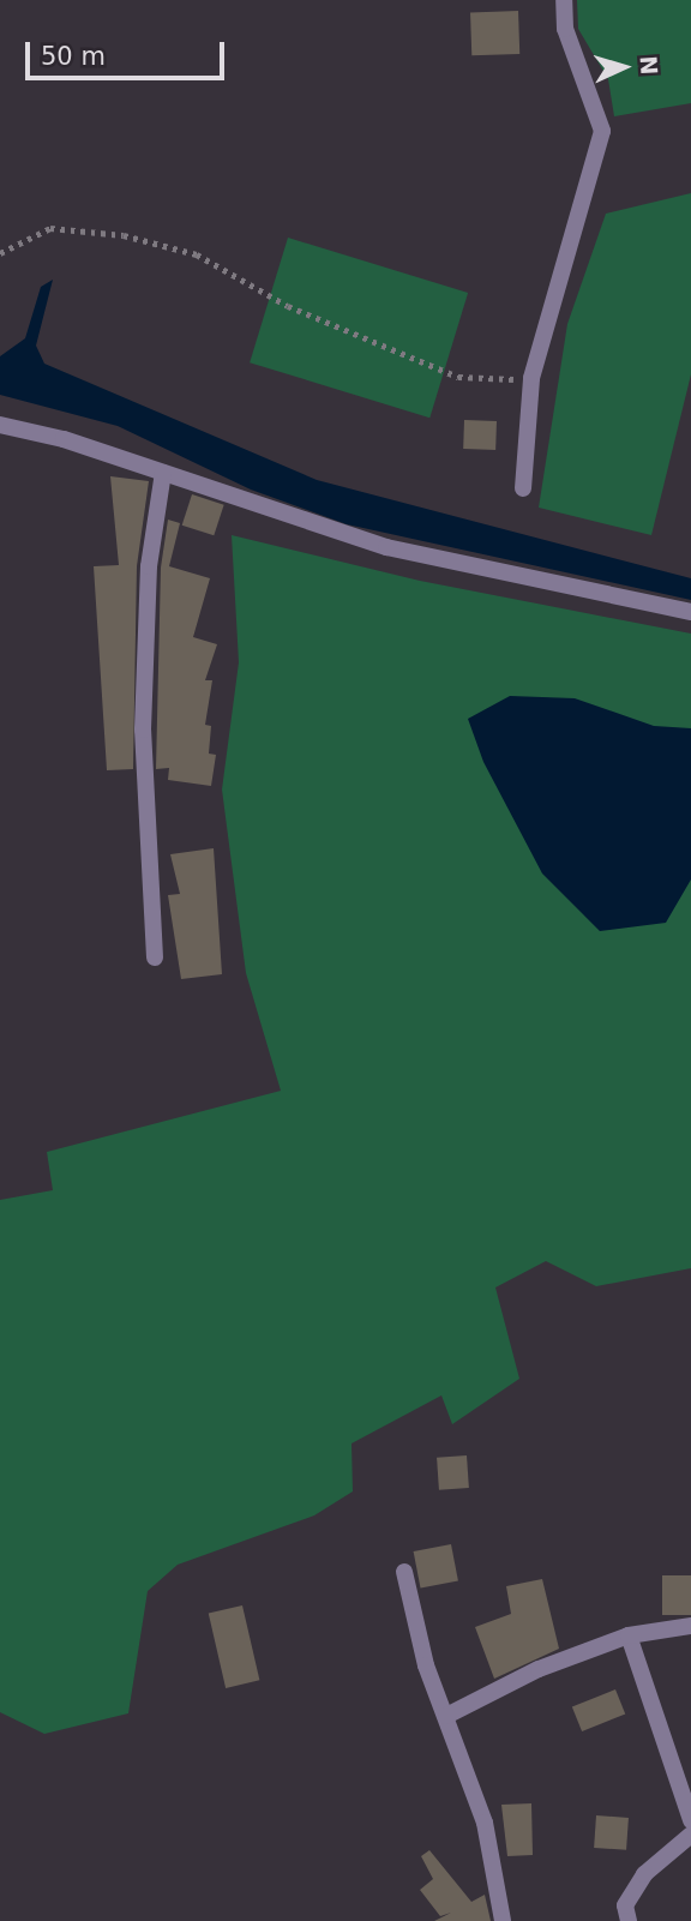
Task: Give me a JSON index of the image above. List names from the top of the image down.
{
  "scale_bar": "50 m",
  "north": "right"
}
